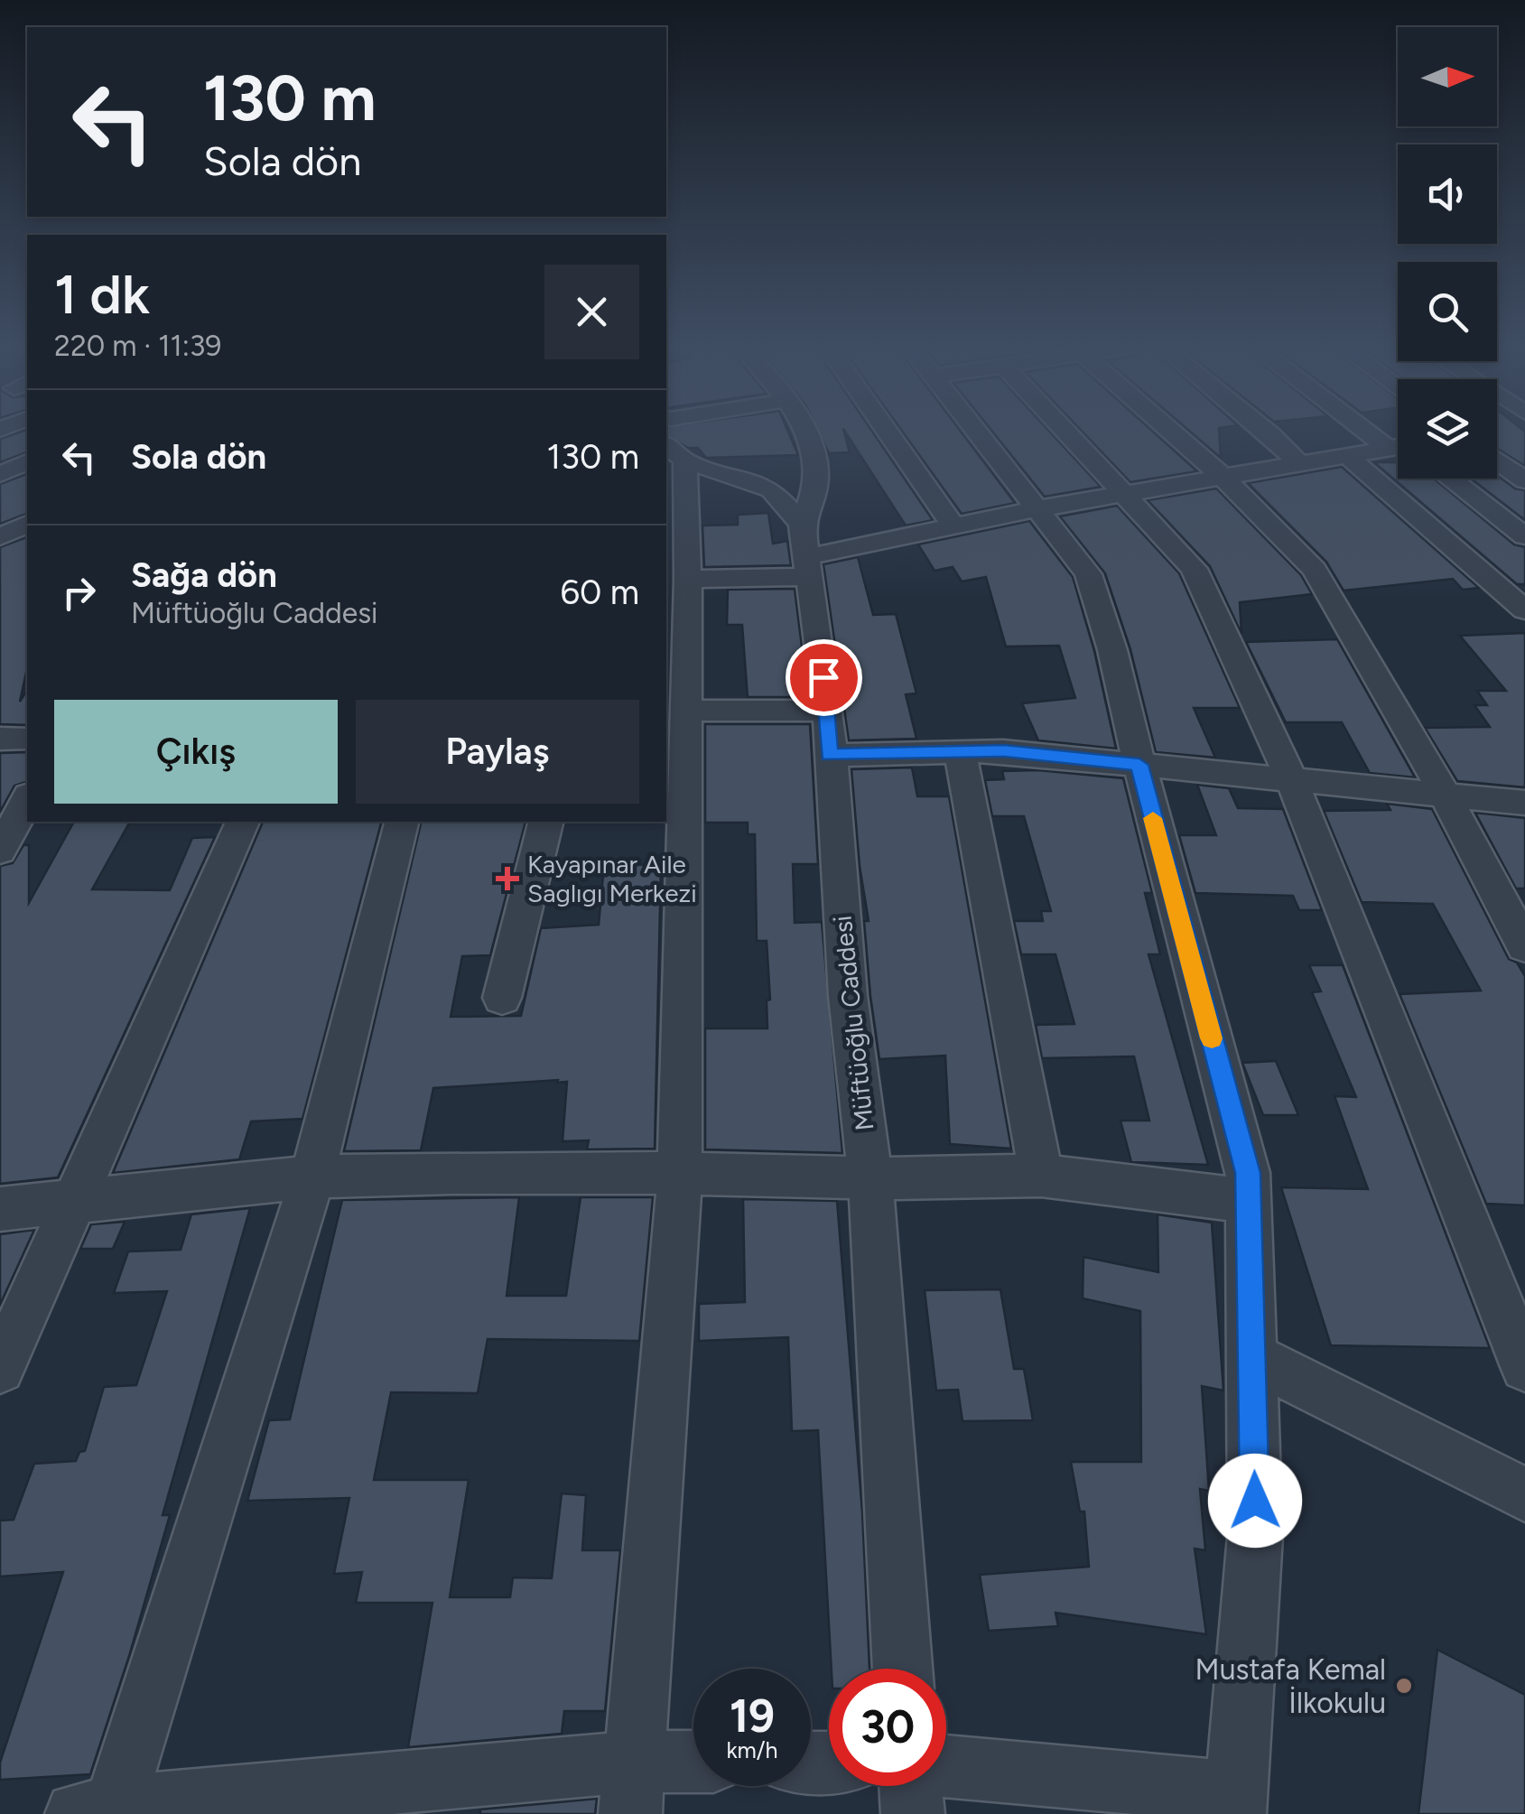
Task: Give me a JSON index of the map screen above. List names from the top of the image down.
{
  "streets": {
    "street": ["Müftüoğlu Caddesi"]
  },
  "places": {
    "health": ["Kayapınar Aile Saglıgı Merkezi"],
    "other": ["Mustafa Kemal İlkokulu"]
  },
  "north": "right",
  "page": {
    "turn": ["130 m", "Sola dön"],
    "heading": ["1 dk", "220 m · 11:39"],
    "list": [
      {
        "name": "Sola dön",
        "value": "130 m"
      },
      {
        "name": "Sağa dön",
        "note": "Müftüoğlu Caddesi",
        "value": "60 m"
      }
    ],
    "buttons": ["Çıkış", "Paylaş"],
    "speed": "19 km/h",
    "limit": "30"
  }
}
